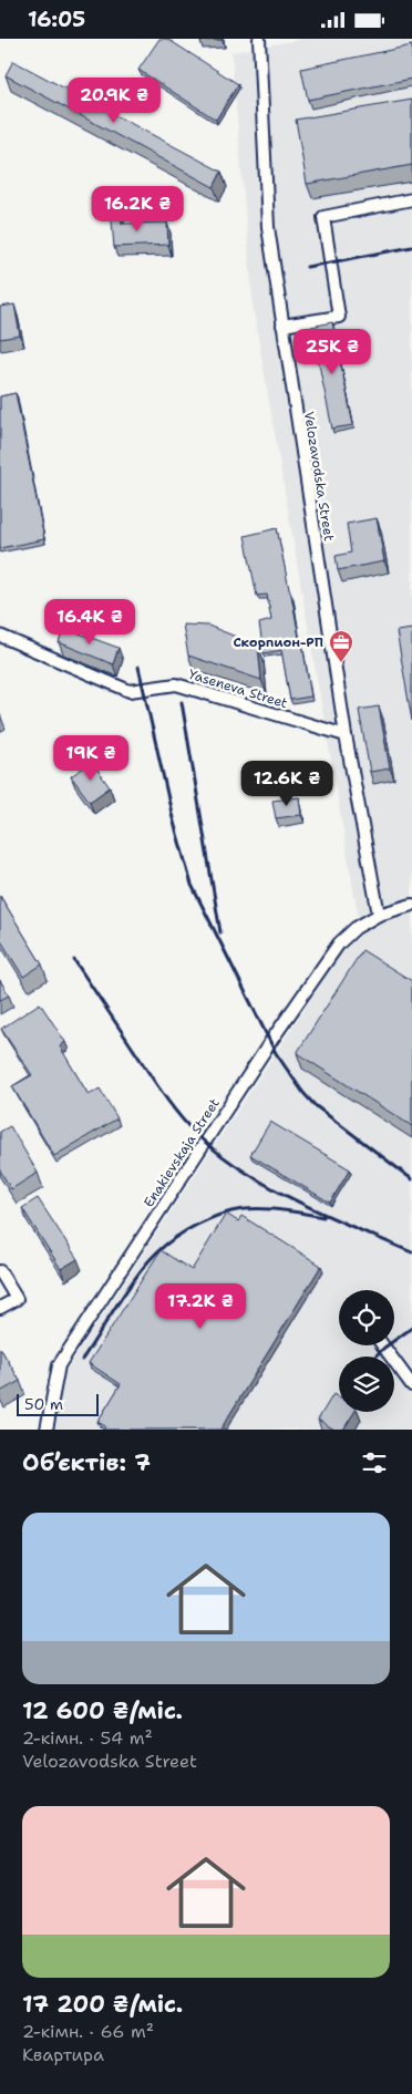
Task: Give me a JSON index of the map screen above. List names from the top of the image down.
{
  "streets": {
    "street": ["Velozavodska Street", "Yaseneva Street", "Enakievskaja Street"]
  },
  "crossings": [
    ["Velozavodska Street", "Yaseneva Street"],
    ["Velozavodska Street", "Enakievskaja Street"]
  ],
  "places": {
    "office": ["Скорпион-РП"]
  },
  "scale_bar": "50 m",
  "page": {
    "status": "16:05",
    "price": [
      "20.9K ₴",
      "16.2K ₴",
      "25K ₴",
      "16.4K ₴",
      "19K ₴",
      "12.6K ₴",
      "17.2K ₴"
    ],
    "scale": "50 m",
    "heading": "Об’єктів: 7",
    "list": [
      {
        "name": "12 600 ₴/міс.",
        "note": "2-кімн. · 54 m² · Velozavodska Street"
      },
      {
        "name": "17 200 ₴/міс.",
        "note": "2-кімн. · 66 m² · Квартира"
      }
    ]
  }
}
